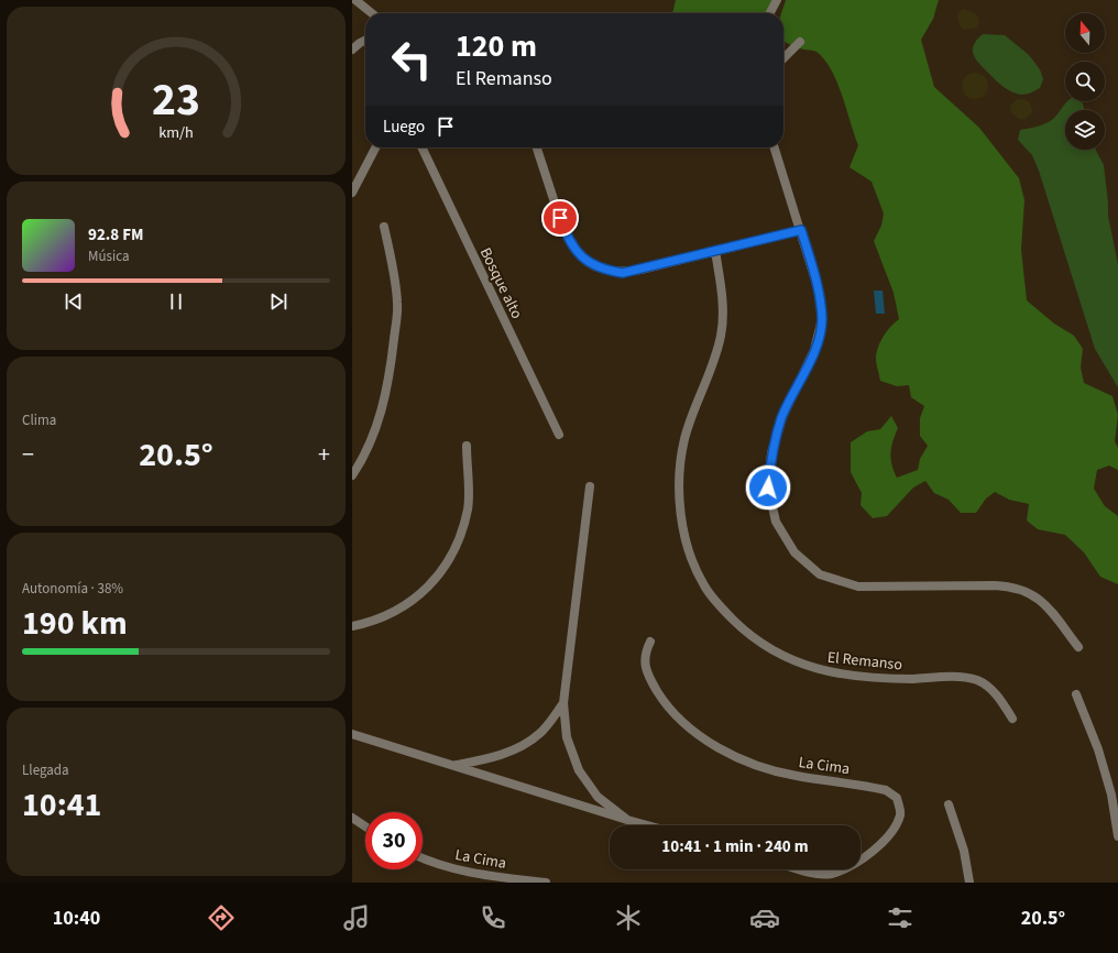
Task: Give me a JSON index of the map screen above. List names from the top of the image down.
{
  "streets": {
    "street": ["Bosque alto", "El Remanso", "La Cima"]
  },
  "north": "top",
  "page": {
    "turn": ["120 m", "El Remanso"],
    "then": "Luego",
    "song": ["92.8 FM", "Música"],
    "tile": [
      "Clima",
      ["Autonomía · 38%", "190 km"],
      ["Llegada", "10:41"]
    ],
    "heat": ["−", "20.5°", "+"],
    "limit": "30",
    "trip": "10:41 · 1 min · 240 m",
    "tabs": ["10:40", "20.5°"],
    "gauge": ["23", "km/h"]
  }
}
